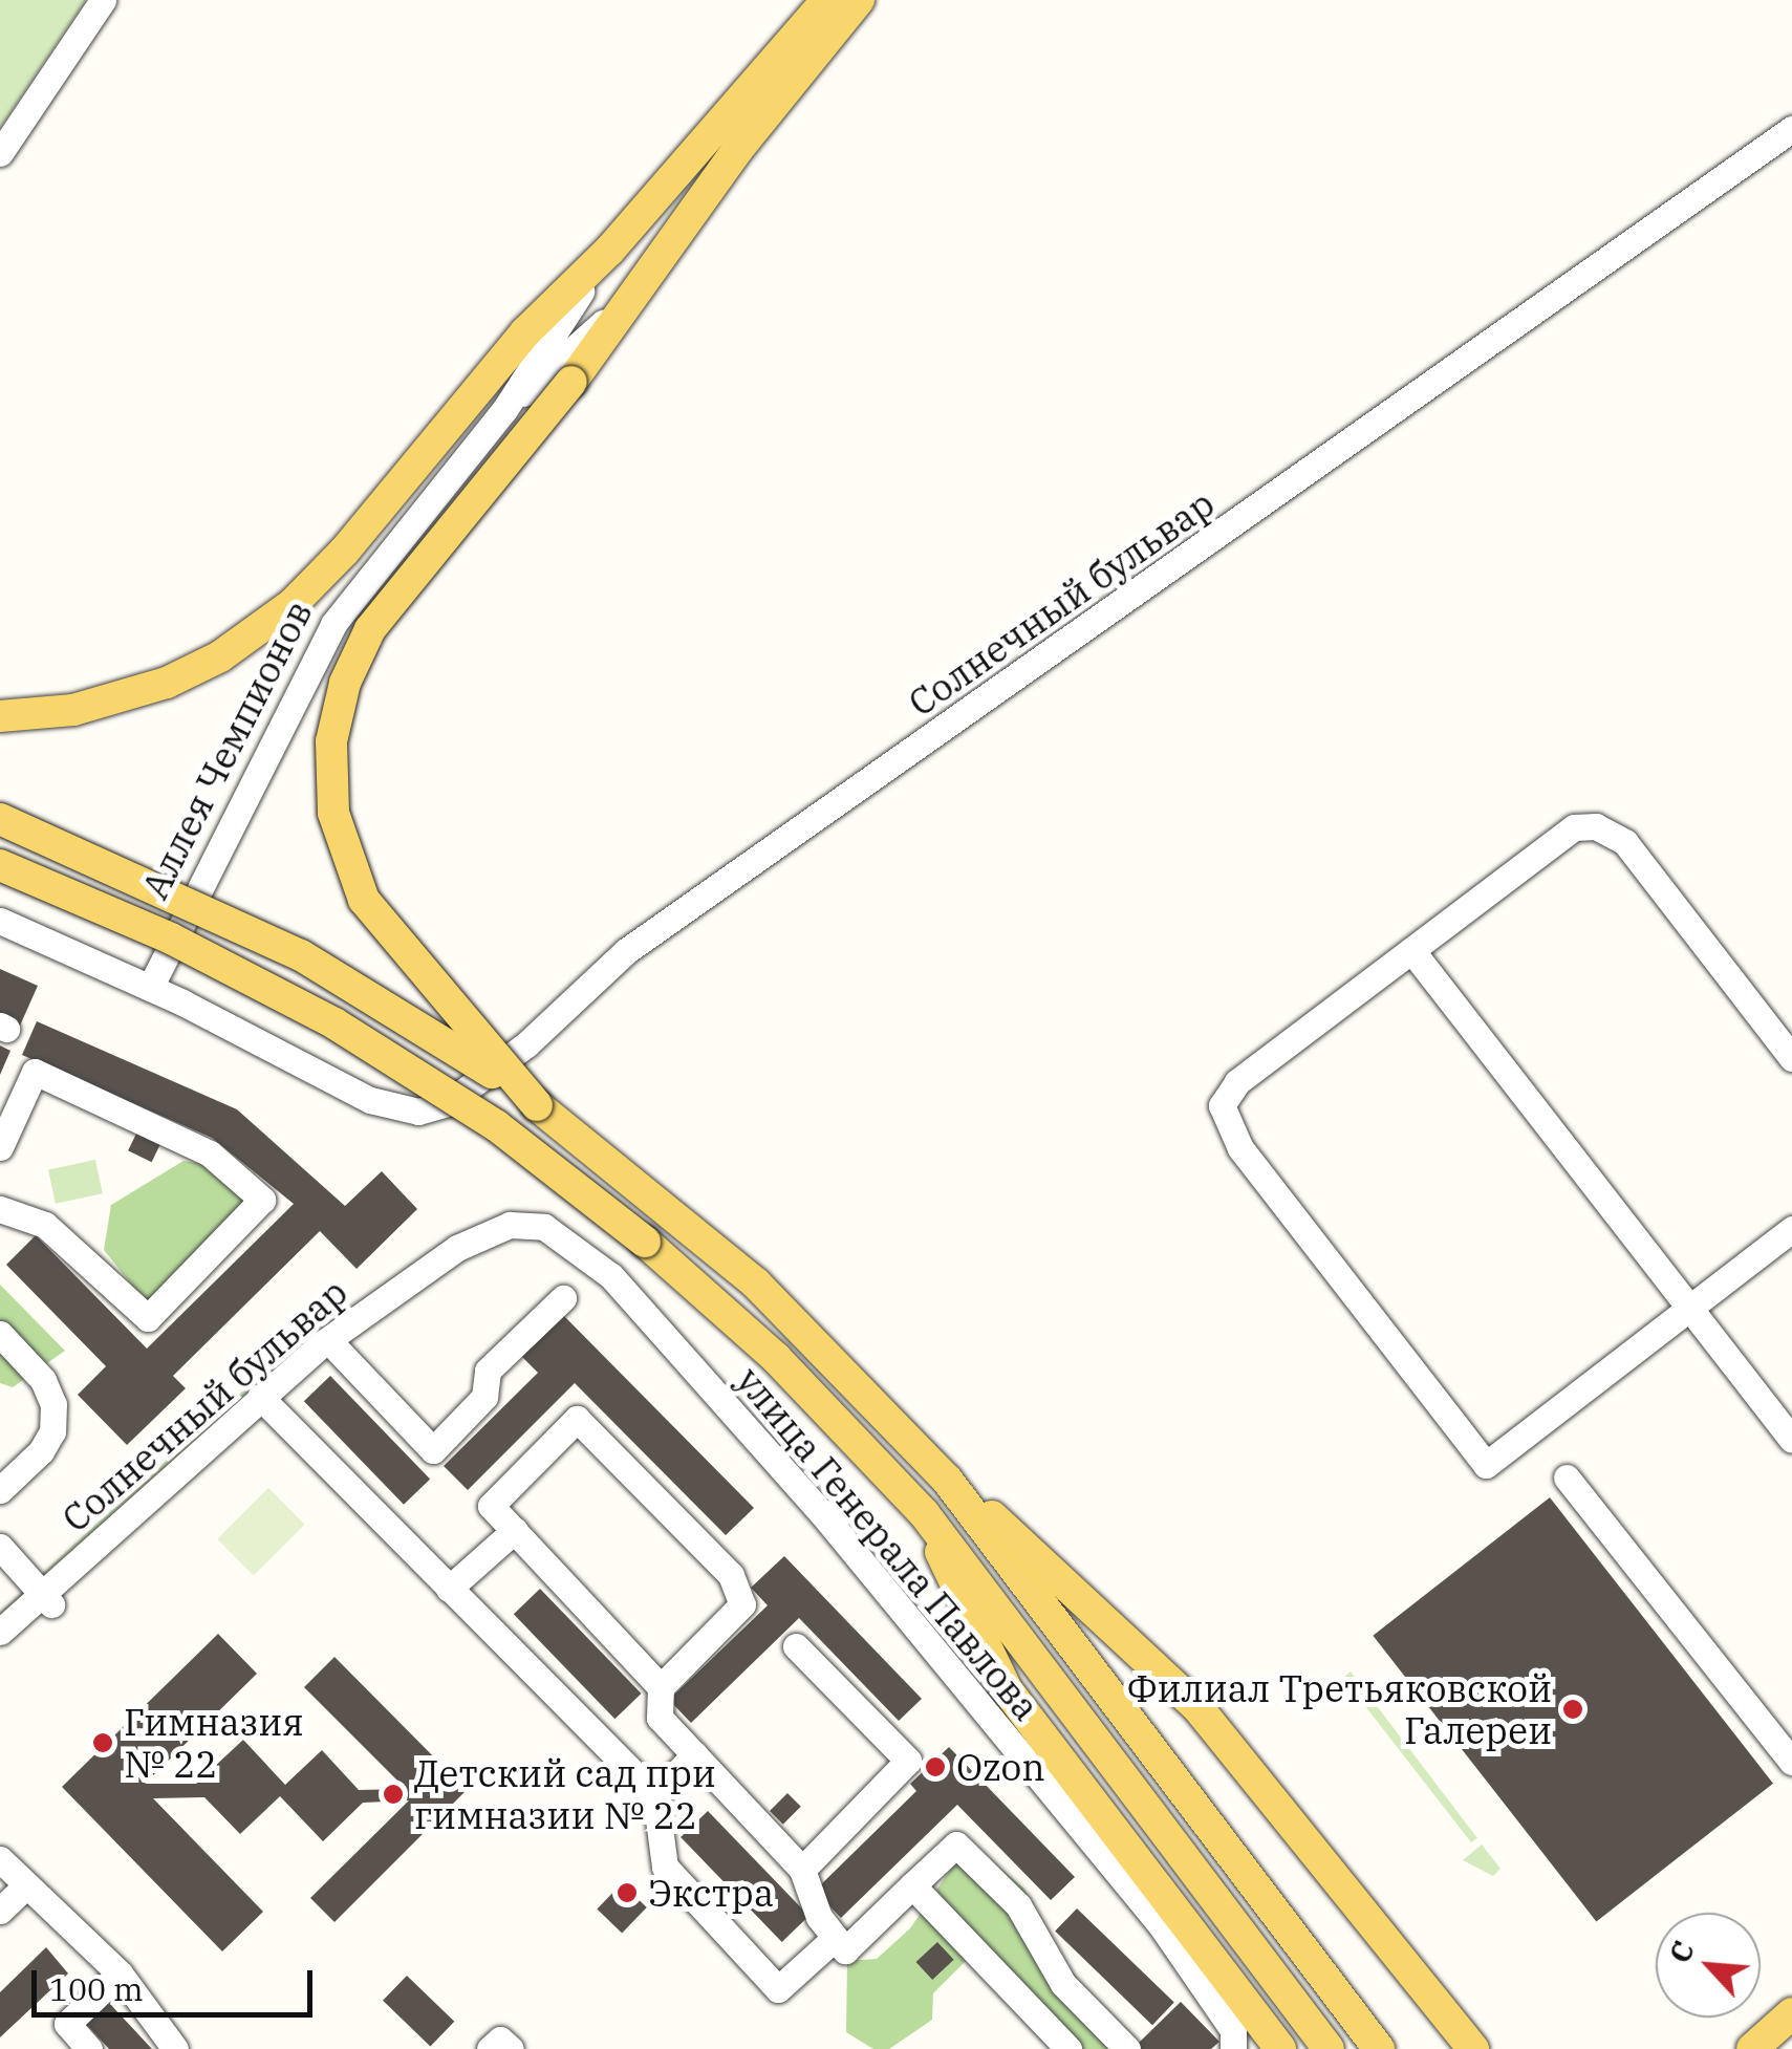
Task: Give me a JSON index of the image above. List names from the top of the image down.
{
  "streets": {
    "main road": ["Аллея Чемпионов"],
    "street": ["Солнечный бульвар", "улица Генерала Павлова"]
  },
  "crossings": [
    ["Солнечный бульвар", "Аллея Чемпионов"],
    ["Солнечный бульвар", "улица Генерала Павлова"]
  ],
  "places": [
    "Филиал Третьяковской Галереи",
    "Гимназия № 22",
    "Ozon",
    "Детский сад при гимназии № 22",
    "Экстра"
  ],
  "scale_bar": "100 m",
  "north": "top left"
}
